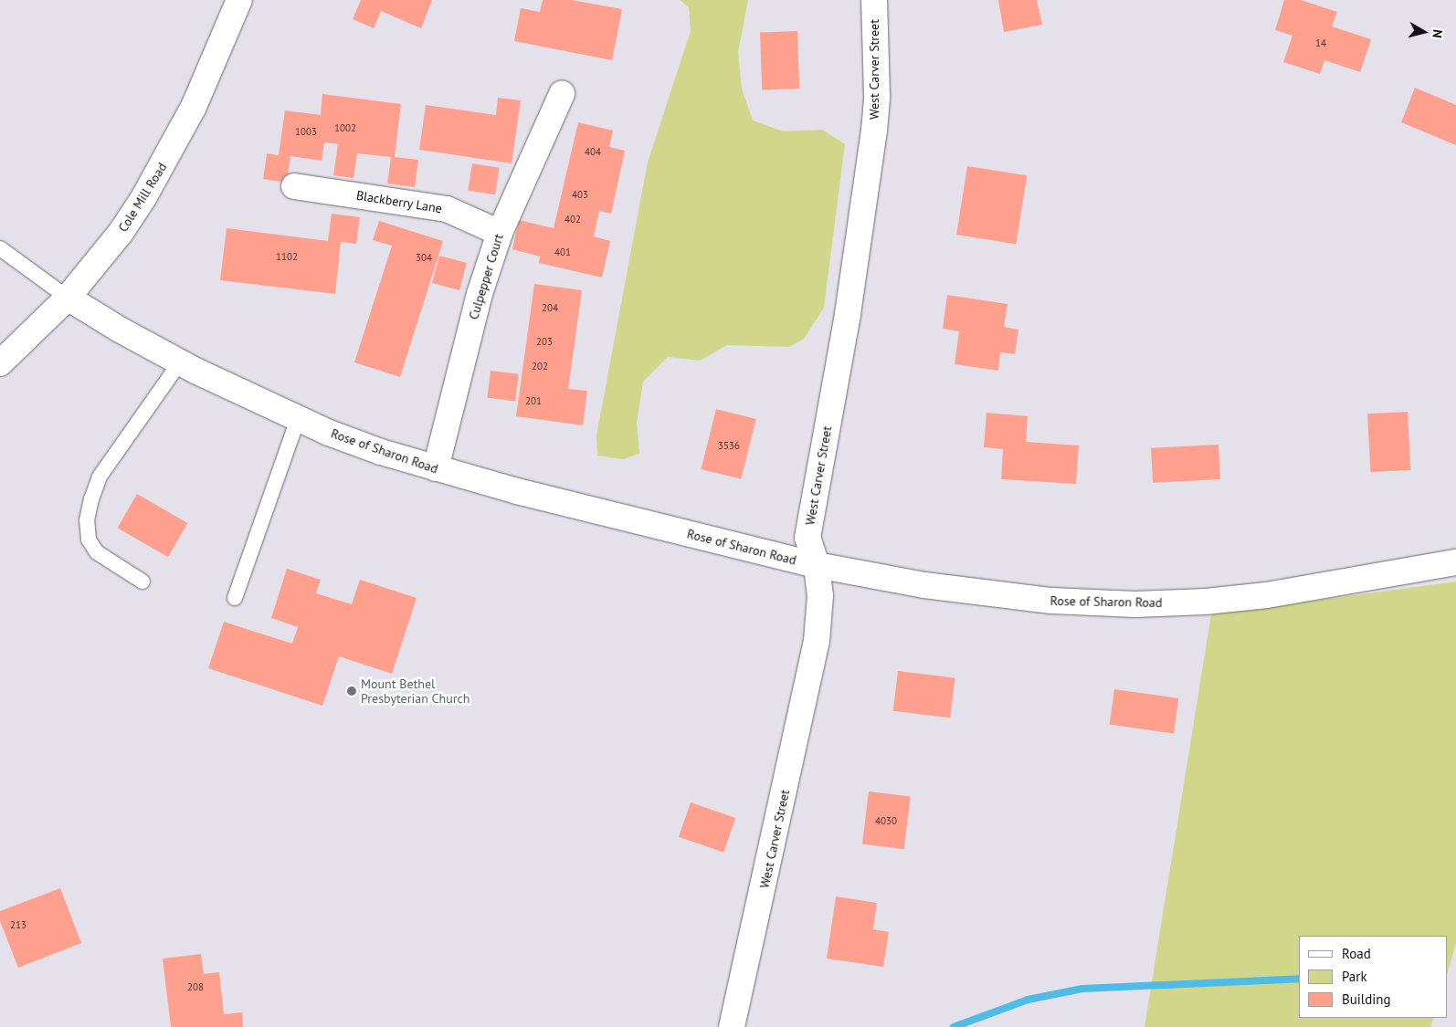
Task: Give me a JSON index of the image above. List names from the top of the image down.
{
  "streets": {
    "street": [
      "West Carver Street",
      "Cole Mill Road",
      "Blackberry Lane",
      "Culpepper Court",
      "Rose of Sharon Road"
    ]
  },
  "crossings": [
    ["West Carver Street", "Rose of Sharon Road"],
    ["Cole Mill Road", "Rose of Sharon Road"],
    ["Blackberry Lane", "Culpepper Court"],
    ["Culpepper Court", "Rose of Sharon Road"]
  ],
  "places": ["Mount Bethel Presbyterian Church"],
  "house_numbers": [
    "14",
    "1002",
    "1003",
    "404",
    "403",
    "402",
    "401",
    "1102",
    "304",
    "204",
    "203",
    "202",
    "201",
    "3536",
    "4030",
    "213",
    "208"
  ],
  "legend": ["Road", "Park", "Building"],
  "north": "right"
}
